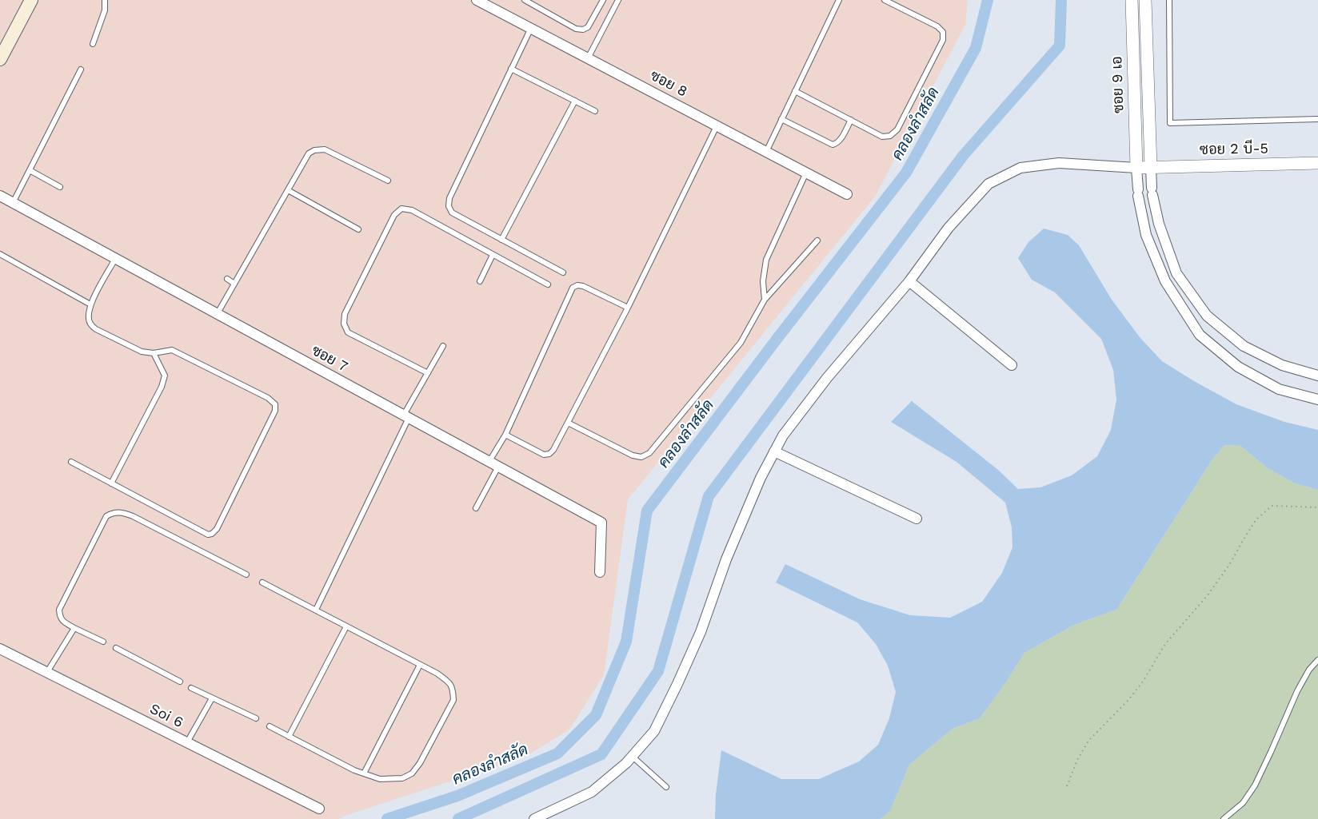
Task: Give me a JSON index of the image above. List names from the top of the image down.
{
  "streets": {
    "street": [
      "ซอย 8",
      "ซอย 9 เอ",
      "ซอย 2 บี-5",
      "ซอย 7",
      "Soi 6"
    ]
  },
  "crossings": [
    ["ซอย 9 เอ", "ซอย 2 บี-5"]
  ],
  "water": ["คลองลำสลัด"]
}
